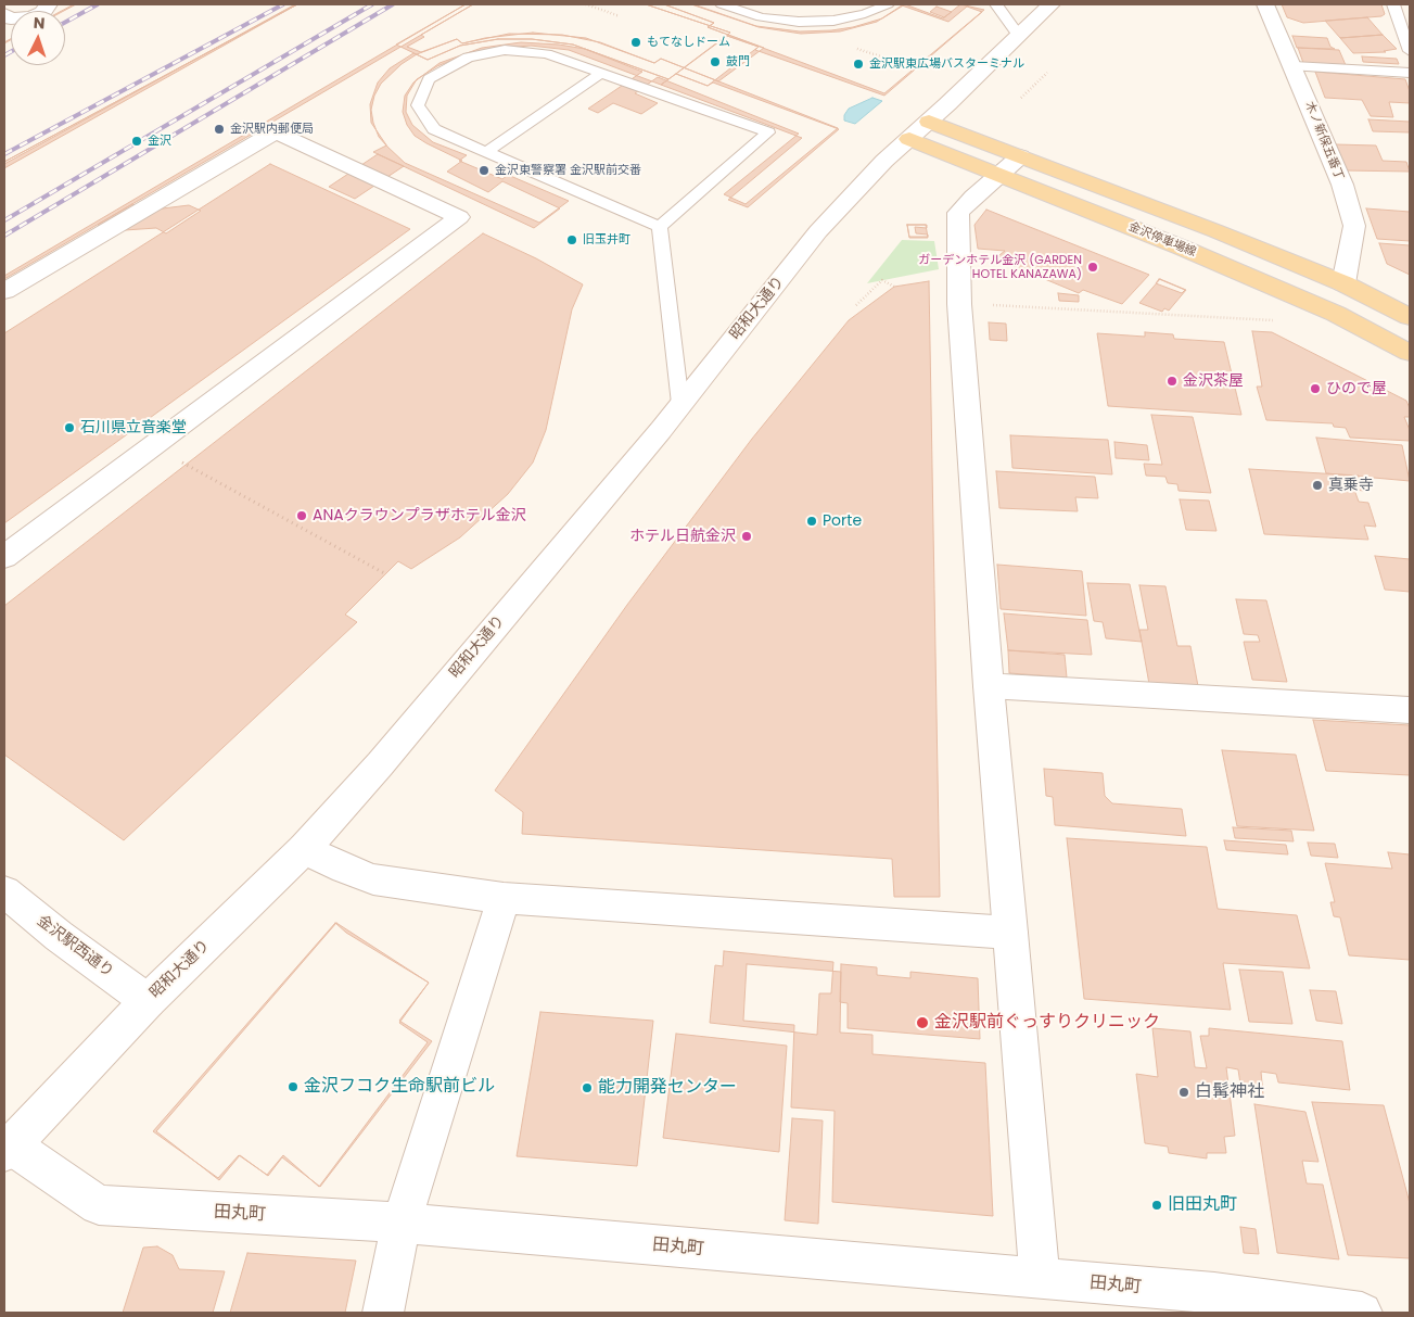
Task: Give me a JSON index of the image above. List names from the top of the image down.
{
  "streets": {
    "main road": ["金沢停車場線"],
    "street": [
      "木ノ新保五番丁",
      "昭和大通り",
      "金沢駅西通り",
      "田丸町"
    ]
  },
  "crossings": [
    ["木ノ新保五番丁", "金沢停車場線"],
    ["金沢停車場線", "昭和大通り"],
    ["昭和大通り", "金沢駅西通り"],
    ["昭和大通り", "田丸町"]
  ],
  "places": [
    "もてなしドーム",
    "鼓門",
    "金沢駅東広場バスターミナル",
    "金沢駅内郵便局",
    "金沢",
    "金沢東警察署 金沢駅前交番",
    "旧玉井町",
    "ガーデンホテル金沢 (GARDEN HOTEL KANAZAWA)",
    "金沢茶屋",
    "ひので屋",
    "石川県立音楽堂",
    "真乗寺",
    "ANAクラウンプラザホテル金沢",
    "Porte",
    "ホテル日航金沢",
    "金沢駅前ぐっすりクリニック",
    "金沢フコク生命駅前ビル",
    "能力開発センター",
    "白髯神社",
    "旧田丸町"
  ],
  "north": "top"
}
